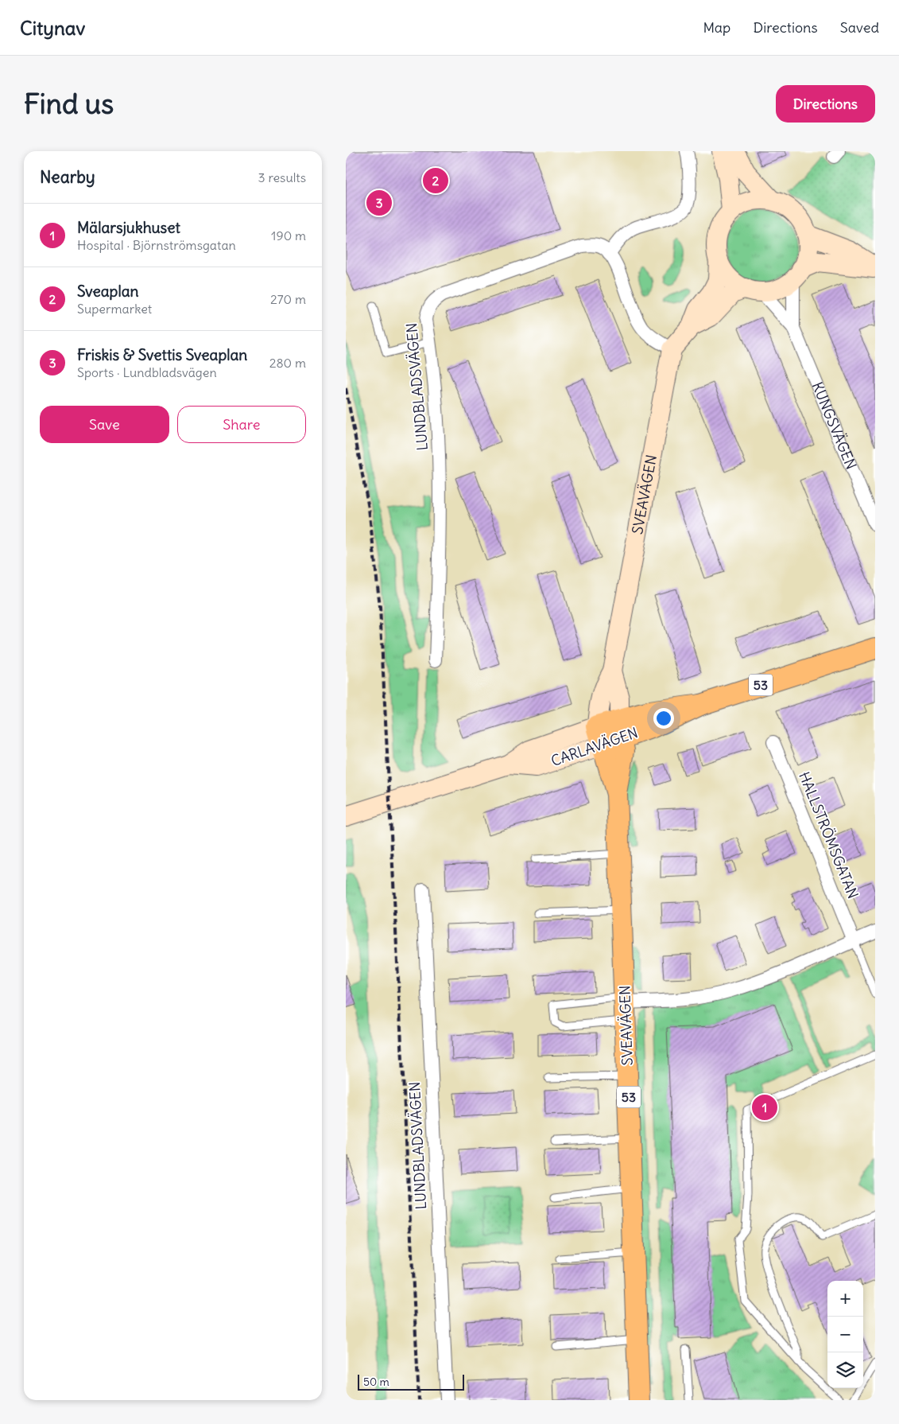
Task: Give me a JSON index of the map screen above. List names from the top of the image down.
{
  "streets": {
    "main road": ["SVEAVÄGEN", "53", "CARLAVÄGEN"],
    "street": ["LUNDBLADSVÄGEN", "KUNGSVÄGEN", "HALLSTRÖMSGATAN"]
  },
  "crossings": [
    ["SVEAVÄGEN", "CARLAVÄGEN"]
  ],
  "scale_bar": "50 m",
  "page": {
    "header": "Citynav",
    "nav": ["Map", "Directions", "Saved"],
    "buttons": [
      "Directions",
      ["Save", "Share"]
    ],
    "title": "Find us",
    "heading": ["Nearby", "3 results"],
    "pins": ["2", "3", "1"],
    "list": [
      {
        "mark": "1",
        "name": "Mälarsjukhuset",
        "note": "Hospital · Björnströmsgatan",
        "value": "190 m"
      },
      {
        "mark": "2",
        "name": "Sveaplan",
        "note": "Supermarket",
        "value": "270 m"
      },
      {
        "mark": "3",
        "name": "Friskis & Svettis Sveaplan",
        "note": "Sports · Lundbladsvägen",
        "value": "280 m"
      }
    ],
    "map_buttons": ["+", "−"],
    "scale": "50 m"
  }
}
